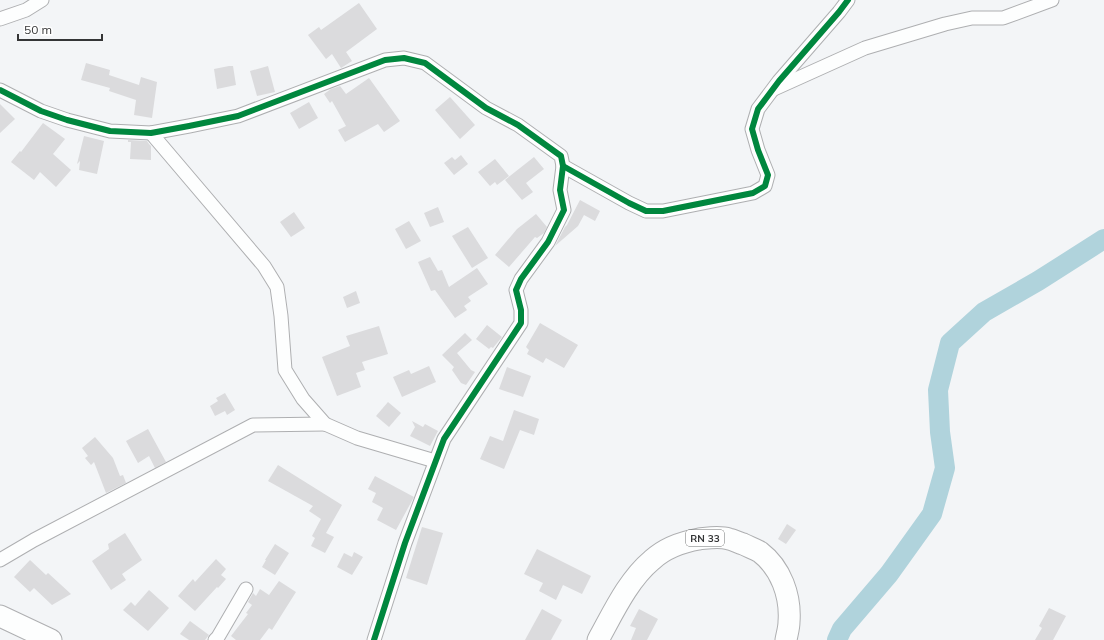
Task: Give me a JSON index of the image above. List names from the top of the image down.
{
  "streets": {
    "main road": ["RN 33"]
  },
  "scale_bar": "50 m"
}
